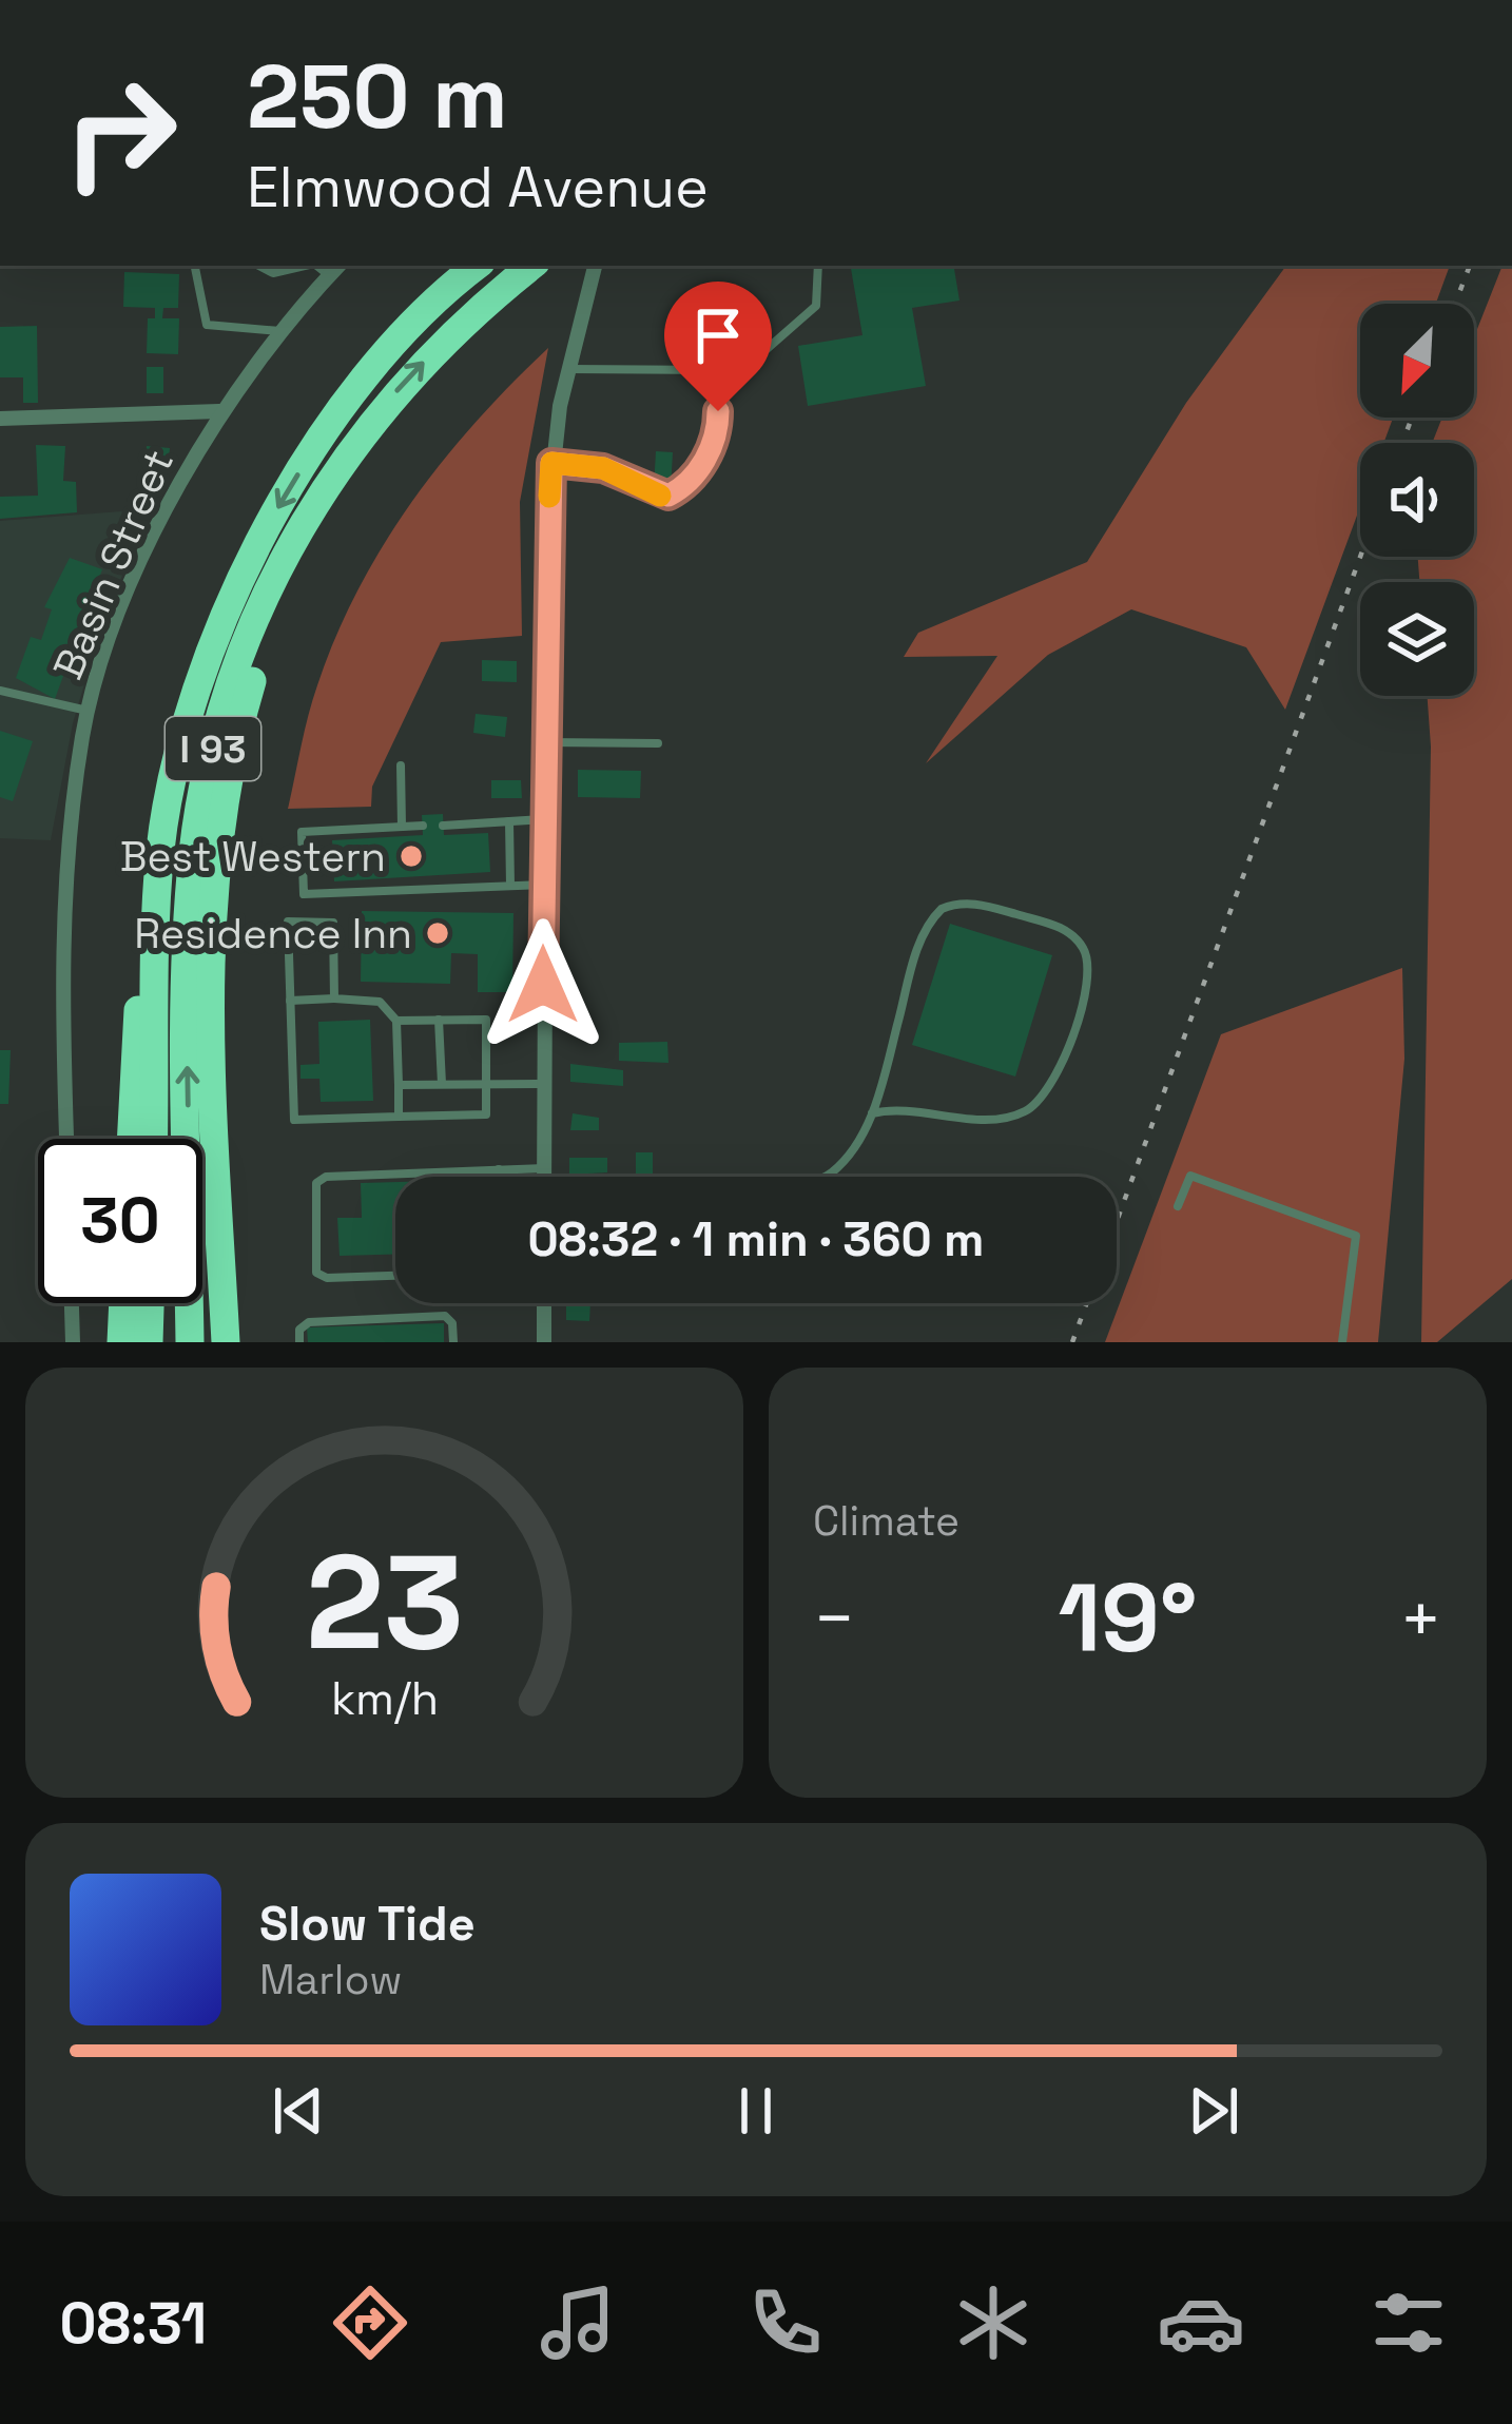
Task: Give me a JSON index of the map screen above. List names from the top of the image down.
{
  "streets": {
    "highway": ["I 93"],
    "street": ["Basin Street"]
  },
  "places": ["Best Western", "Residence Inn"],
  "north": "bottom left",
  "page": {
    "turn": ["250 m", "Elmwood Avenue"],
    "limit": "30",
    "trip": "08:32 · 1 min · 360 m",
    "tile": "Climate",
    "heat": ["−", "19°", "+"],
    "song": ["Slow Tide", "Marlow"],
    "tabs": "08:31",
    "gauge": ["23", "km/h"]
  }
}
